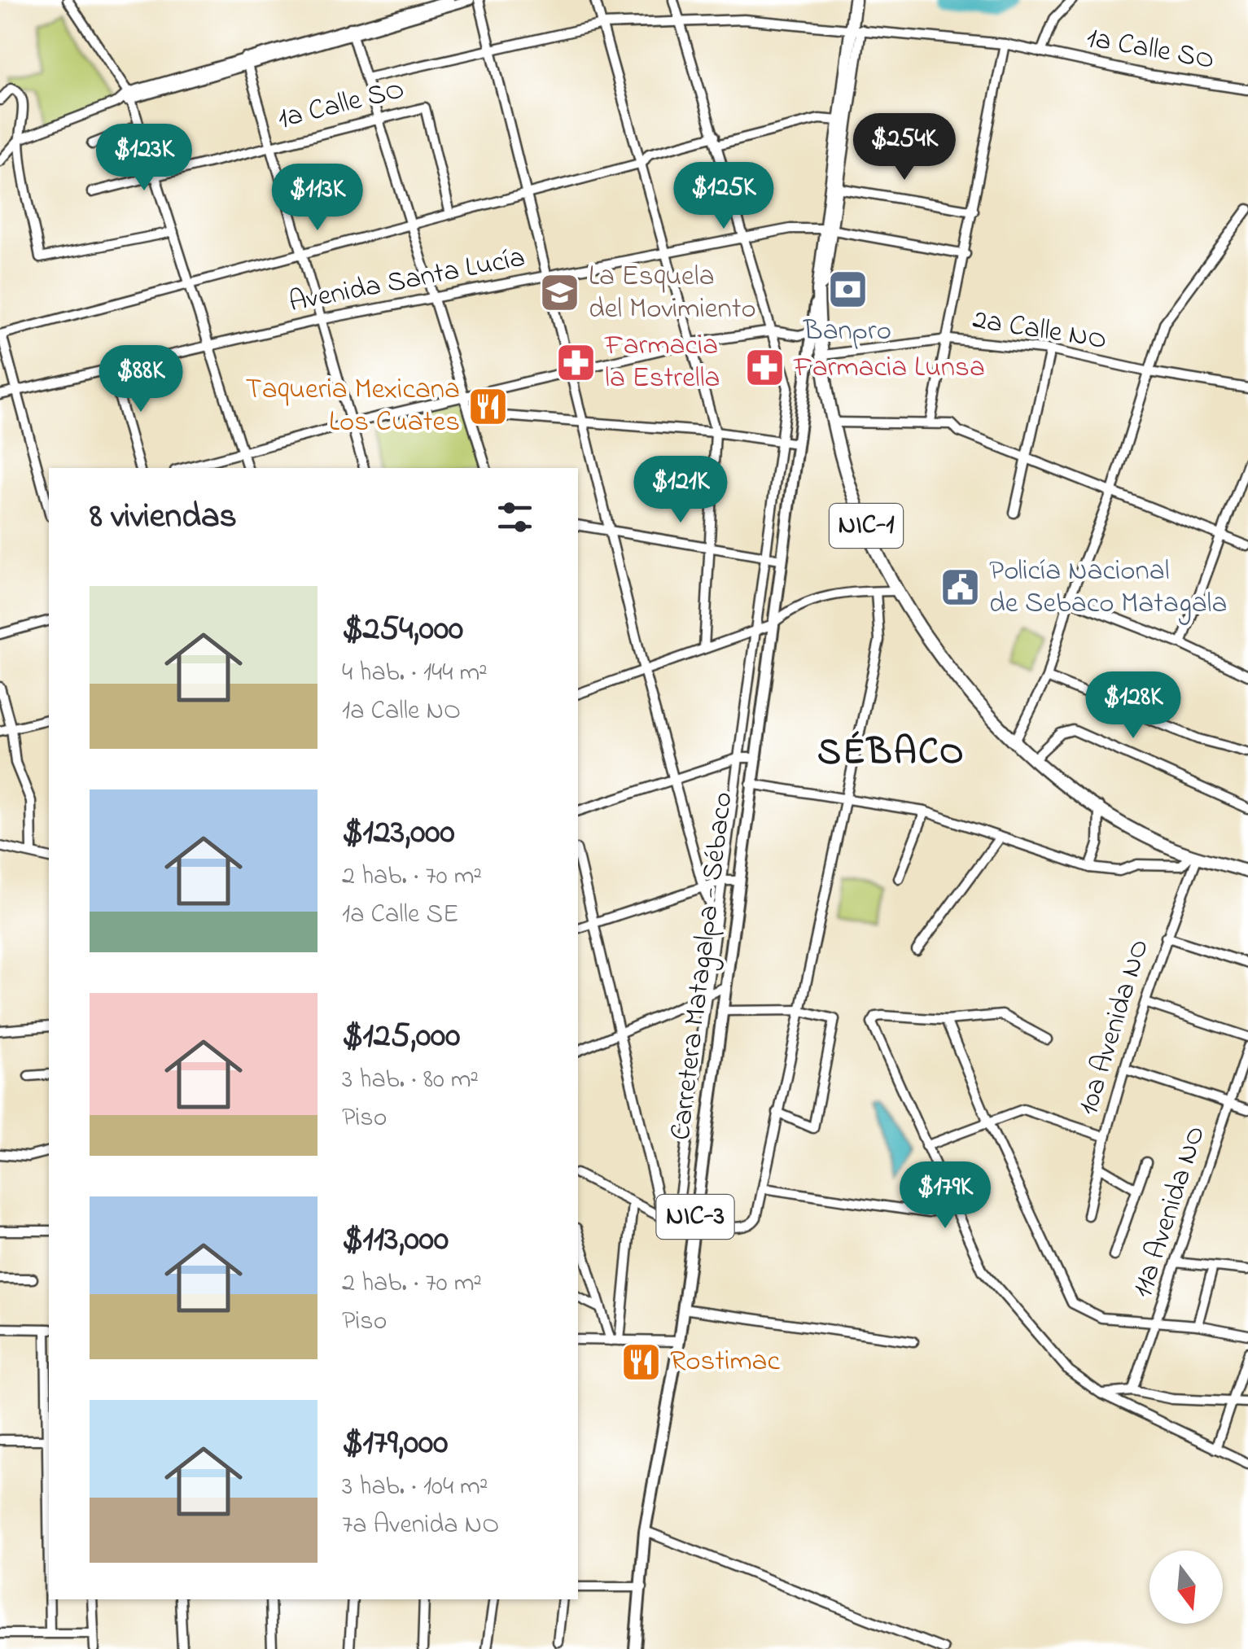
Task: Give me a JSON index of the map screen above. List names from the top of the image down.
{
  "streets": {
    "highway": ["NIC-1"],
    "main road": ["Carretera Matagalpa - Sébaco", "NIC-3"],
    "street": [
      "1a Calle SO",
      "Avenida Santa Lucía",
      "2a Calle NO",
      "10a Avenida NO",
      "11a Avenida NO"
    ]
  },
  "crossings": [
    ["1a Calle SO", "NIC-1"],
    ["Avenida Santa Lucía", "NIC-1"],
    ["2a Calle NO", "NIC-1"],
    ["NIC-1", "Carretera Matagalpa - Sébaco"],
    ["NIC-1", "10a Avenida NO"]
  ],
  "districts": ["SÉBACO"],
  "places": {
    "bank": ["Banpro"],
    "school or university": ["La Esquela del Movimiento"],
    "pharmacy": ["Farmacia la Estrella", "Farmacia Lunsa"],
    "restaurant": ["Taqueria Mexicana Los Cuates", "Rostimac"],
    "public building": ["Policía Nacional de Sebaco Matagala"]
  },
  "north": "bottom",
  "page": {
    "price": [
      "$254K",
      "$123K",
      "$125K",
      "$113K",
      "$88K",
      "$121K",
      "$128K",
      "$179K"
    ],
    "heading": "8 viviendas",
    "list": [
      {
        "name": "$254,000",
        "note": "4 hab. · 144 m² · 1a Calle NO"
      },
      {
        "name": "$123,000",
        "note": "2 hab. · 70 m² · 1a Calle SE"
      },
      {
        "name": "$125,000",
        "note": "3 hab. · 80 m² · Piso"
      },
      {
        "name": "$113,000",
        "note": "2 hab. · 70 m² · Piso"
      },
      {
        "name": "$179,000",
        "note": "3 hab. · 104 m² · 7a Avenida NO"
      }
    ]
  }
}
